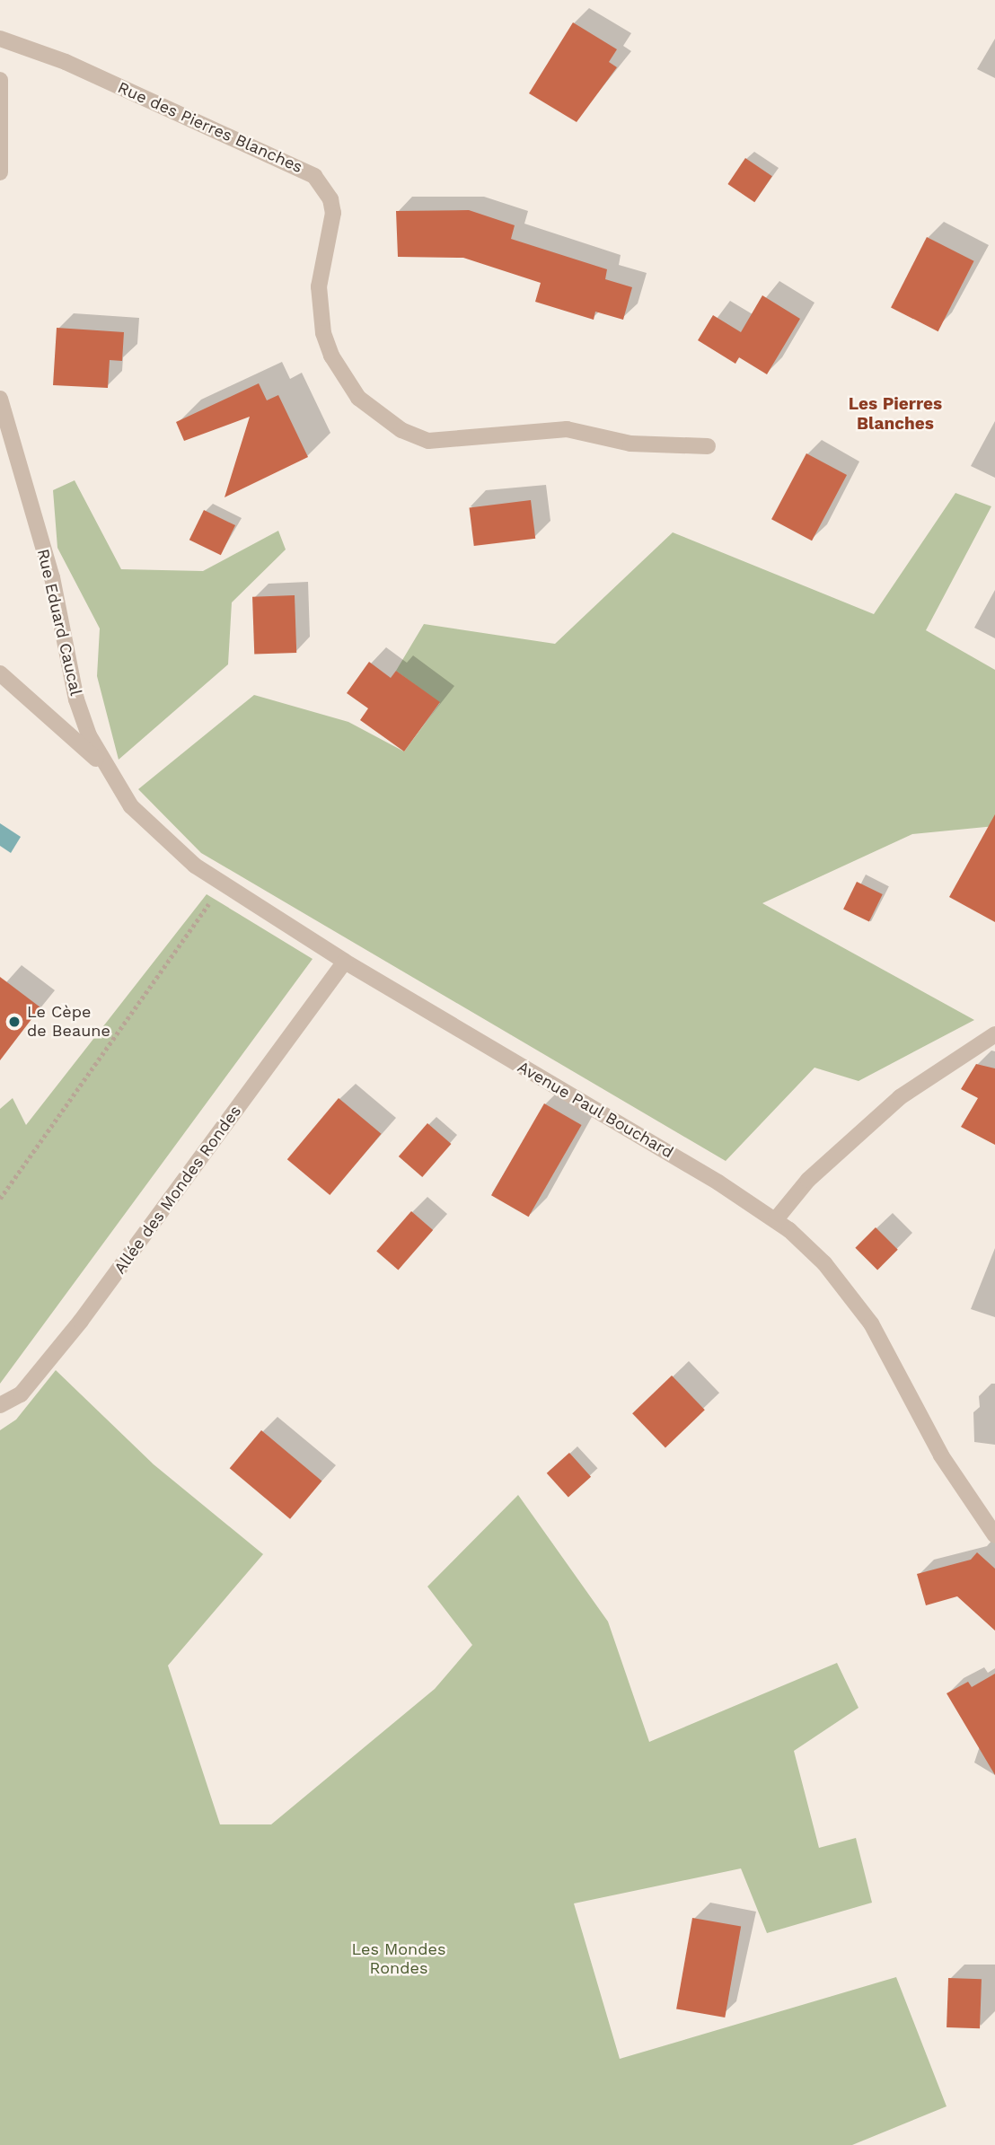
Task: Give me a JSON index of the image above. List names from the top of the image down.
{
  "streets": {
    "street": [
      "Rue des Pierres Blanches",
      "Rue Eduard Caucal",
      "Avenue Paul Bouchard",
      "Allée des Mondes Rondes"
    ]
  },
  "crossings": [
    ["Rue Eduard Caucal", "Avenue Paul Bouchard"],
    ["Avenue Paul Bouchard", "Allée des Mondes Rondes"]
  ],
  "districts": ["Les Pierres Blanches"],
  "parks": ["Les Mondes Rondes"],
  "places": ["Le Cèpe de Beaune"]
}
